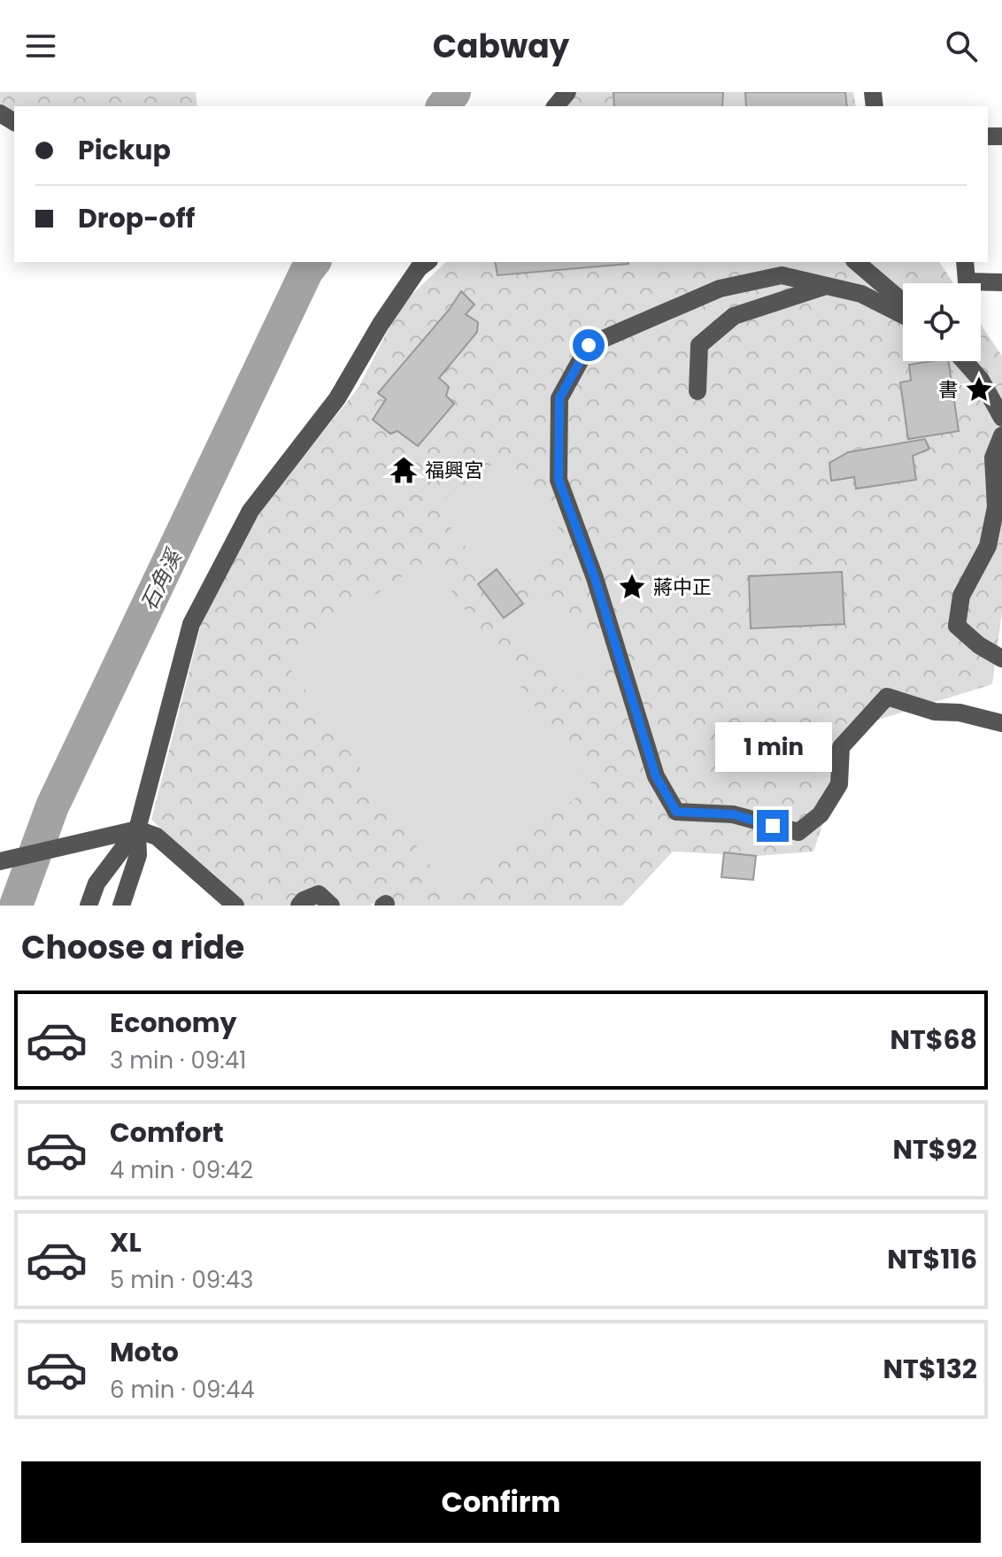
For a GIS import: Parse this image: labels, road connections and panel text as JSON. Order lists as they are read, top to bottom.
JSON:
{
  "water": ["石角溪"],
  "places": {
    "place": ["書", "蔣中正"],
    "temple": ["福興宮"]
  },
  "page": {
    "header": "Cabway",
    "banner": ["Pickup", "Drop-off"],
    "bubble": "1 min",
    "heading": "Choose a ride",
    "list": [
      {
        "name": "Economy",
        "note": "3 min · 09:41",
        "value": "NT$68"
      },
      {
        "name": "Comfort",
        "note": "4 min · 09:42",
        "value": "NT$92"
      },
      {
        "name": "XL",
        "note": "5 min · 09:43",
        "value": "NT$116"
      },
      {
        "name": "Moto",
        "note": "6 min · 09:44",
        "value": "NT$132"
      }
    ],
    "buttons": "Confirm"
  }
}
